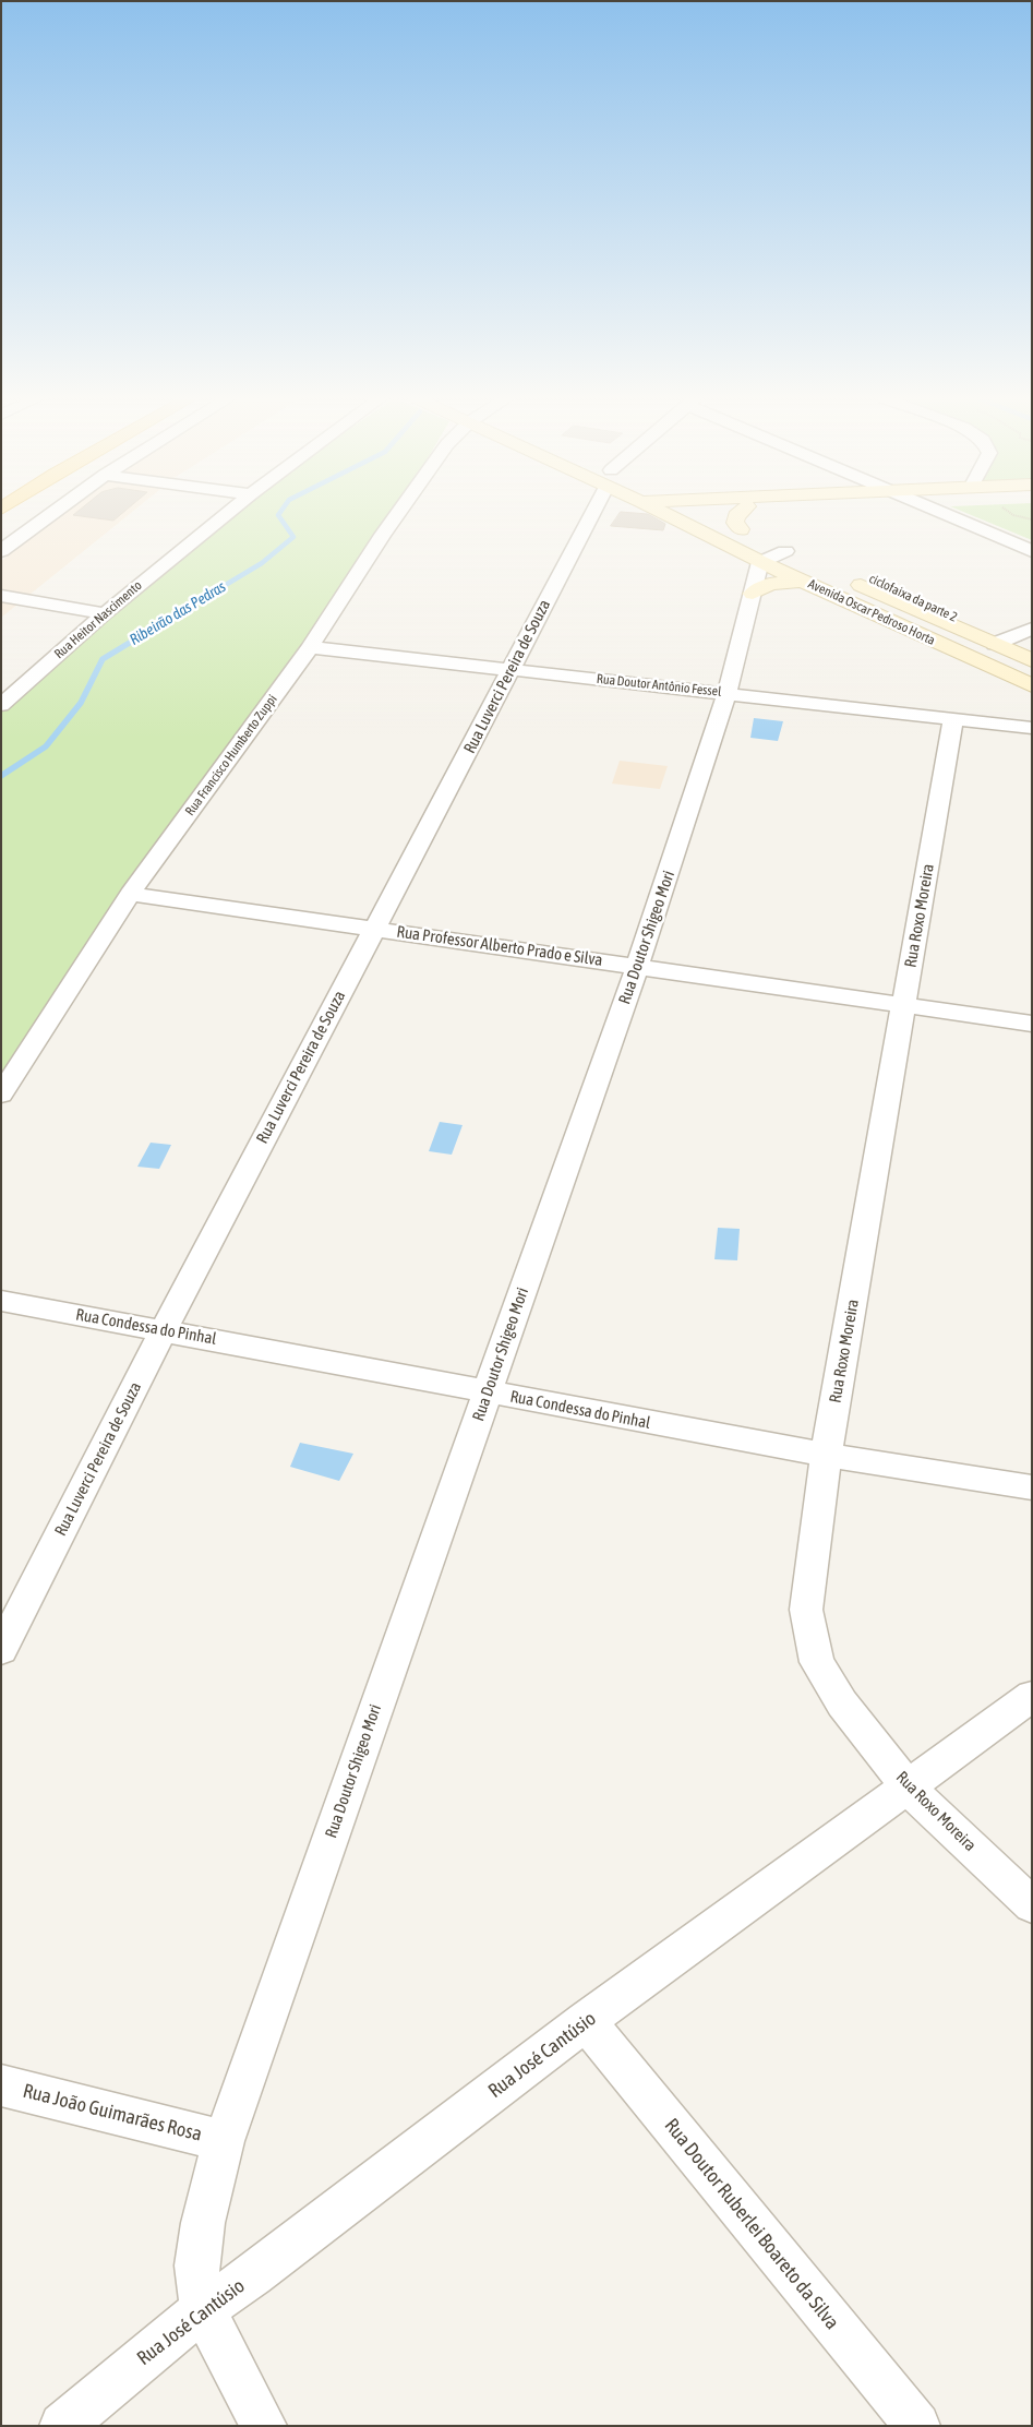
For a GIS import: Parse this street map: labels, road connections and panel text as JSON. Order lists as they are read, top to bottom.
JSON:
{
  "streets": {
    "main road": ["Avenida Oscar Pedroso Horta"],
    "street": [
      "Rua Heitor Nascimento",
      "Rua Luverci Pereira de Souza",
      "Rua Doutor Antônio Fessel",
      "Rua Francisco Humberto Zuppi",
      "Rua Roxo Moreira",
      "Rua Doutor Shigeo Mori",
      "Rua Professor Alberto Prado e Silva",
      "Rua Condessa do Pinhal",
      "Rua José Cantúsio",
      "Rua João Guimarães Rosa",
      "Rua Doutor Ruberlei Boareto da Silva"
    ]
  },
  "crossings": [
    ["Avenida Oscar Pedroso Horta", "Rua Doutor Shigeo Mori"],
    ["Rua Luverci Pereira de Souza", "Rua Doutor Antônio Fessel"],
    ["Rua Luverci Pereira de Souza", "Rua Professor Alberto Prado e Silva"],
    ["Rua Luverci Pereira de Souza", "Rua Condessa do Pinhal"],
    ["Rua Doutor Antônio Fessel", "Rua Francisco Humberto Zuppi"],
    ["Rua Doutor Antônio Fessel", "Rua Roxo Moreira"],
    ["Rua Doutor Antônio Fessel", "Rua Doutor Shigeo Mori"],
    ["Rua Francisco Humberto Zuppi", "Rua Professor Alberto Prado e Silva"],
    ["Rua Roxo Moreira", "Rua Professor Alberto Prado e Silva"],
    ["Rua Roxo Moreira", "Rua Condessa do Pinhal"],
    ["Rua Roxo Moreira", "Rua José Cantúsio"],
    ["Rua Doutor Shigeo Mori", "Rua Professor Alberto Prado e Silva"],
    ["Rua Doutor Shigeo Mori", "Rua Condessa do Pinhal"],
    ["Rua Doutor Shigeo Mori", "Rua José Cantúsio"],
    ["Rua Doutor Shigeo Mori", "Rua João Guimarães Rosa"],
    ["Rua José Cantúsio", "Rua Doutor Ruberlei Boareto da Silva"]
  ],
  "water": ["Ribeirão das Pedras"]
}
